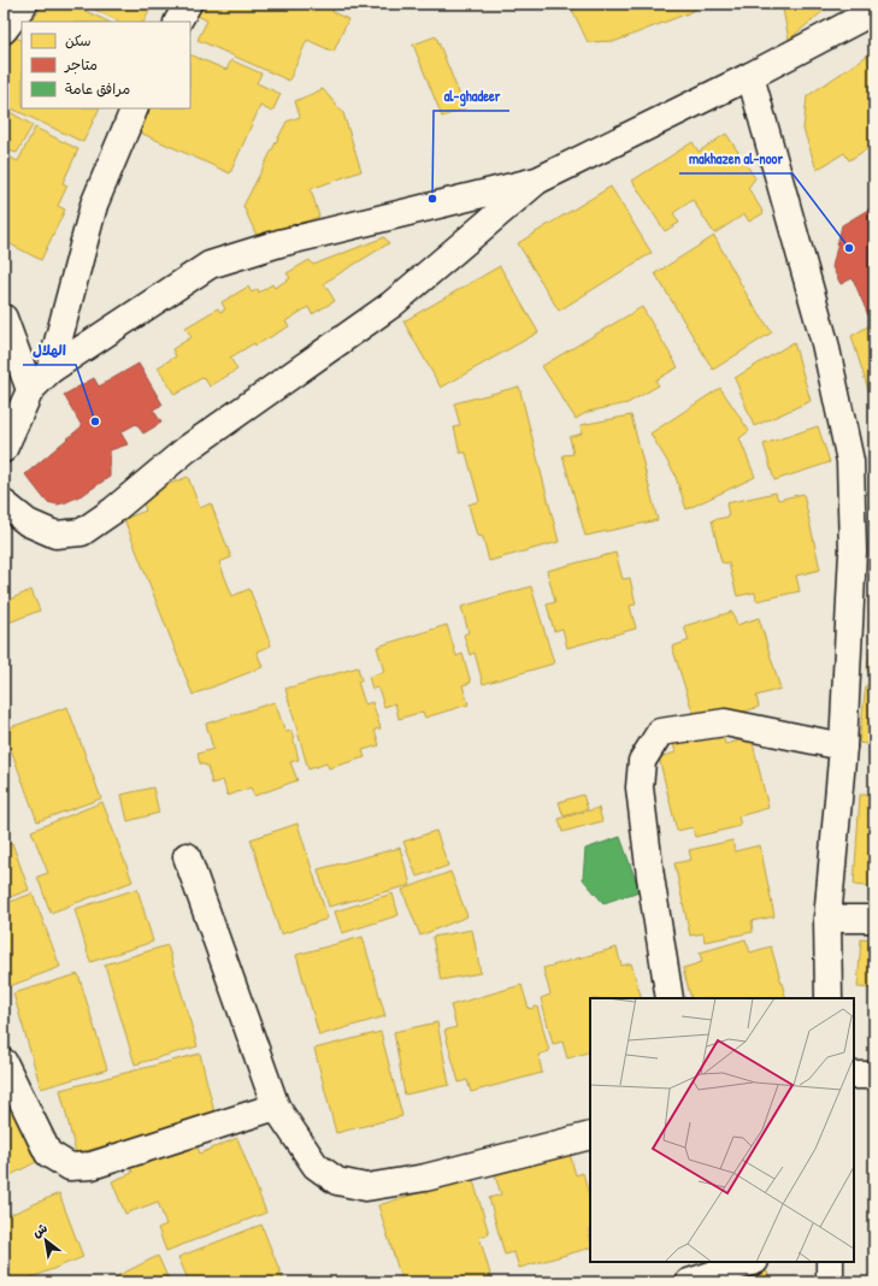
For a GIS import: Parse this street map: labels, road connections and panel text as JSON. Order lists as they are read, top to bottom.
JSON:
{
  "places": ["al-ghadeer", "makhazen al-noor", "الهلال"],
  "legend": ["سكن", "متاجر", "مرافق عامة"],
  "north": "top left"
}
